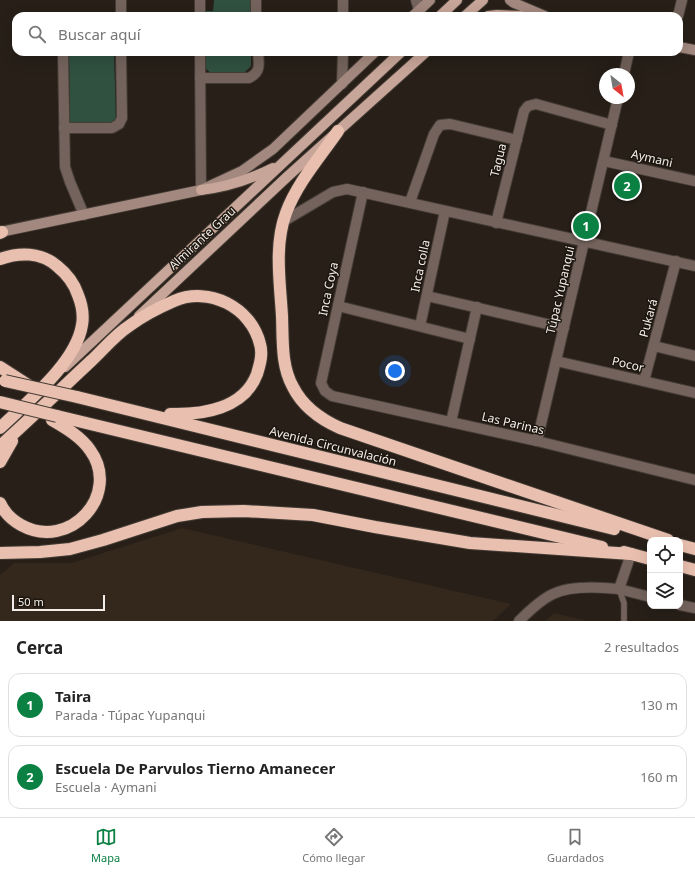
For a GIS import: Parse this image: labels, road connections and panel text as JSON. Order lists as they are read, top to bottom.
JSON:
{
  "streets": {
    "highway": ["Almirante Grau", "Avenida Circunvalación"],
    "street": [
      "Aymani",
      "Tagua",
      "Inca colla",
      "Inca Coya",
      "Túpac Yupanqui",
      "Pukará",
      "Pocor",
      "Las Parinas"
    ]
  },
  "crossings": [
    ["Aymani", "Túpac Yupanqui"],
    ["Tagua", "Túpac Yupanqui"],
    ["Almirante Grau", "Avenida Circunvalación"],
    ["Inca Coya", "Las Parinas"],
    ["Túpac Yupanqui", "Pocor"],
    ["Túpac Yupanqui", "Las Parinas"],
    ["Pukará", "Pocor"]
  ],
  "scale_bar": "50 m",
  "north": "bottom right",
  "page": {
    "search": "Buscar aquí",
    "pins": ["2", "1"],
    "scale": "50 m",
    "heading": ["Cerca", "2 resultados"],
    "list": [
      {
        "mark": "1",
        "name": "Taira",
        "note": "Parada · Túpac Yupanqui",
        "value": "130 m"
      },
      {
        "mark": "2",
        "name": "Escuela De Parvulos Tierno Amanecer",
        "note": "Escuela · Aymani",
        "value": "160 m"
      }
    ],
    "nav": ["Mapa", "Cómo llegar", "Guardados"]
  }
}
